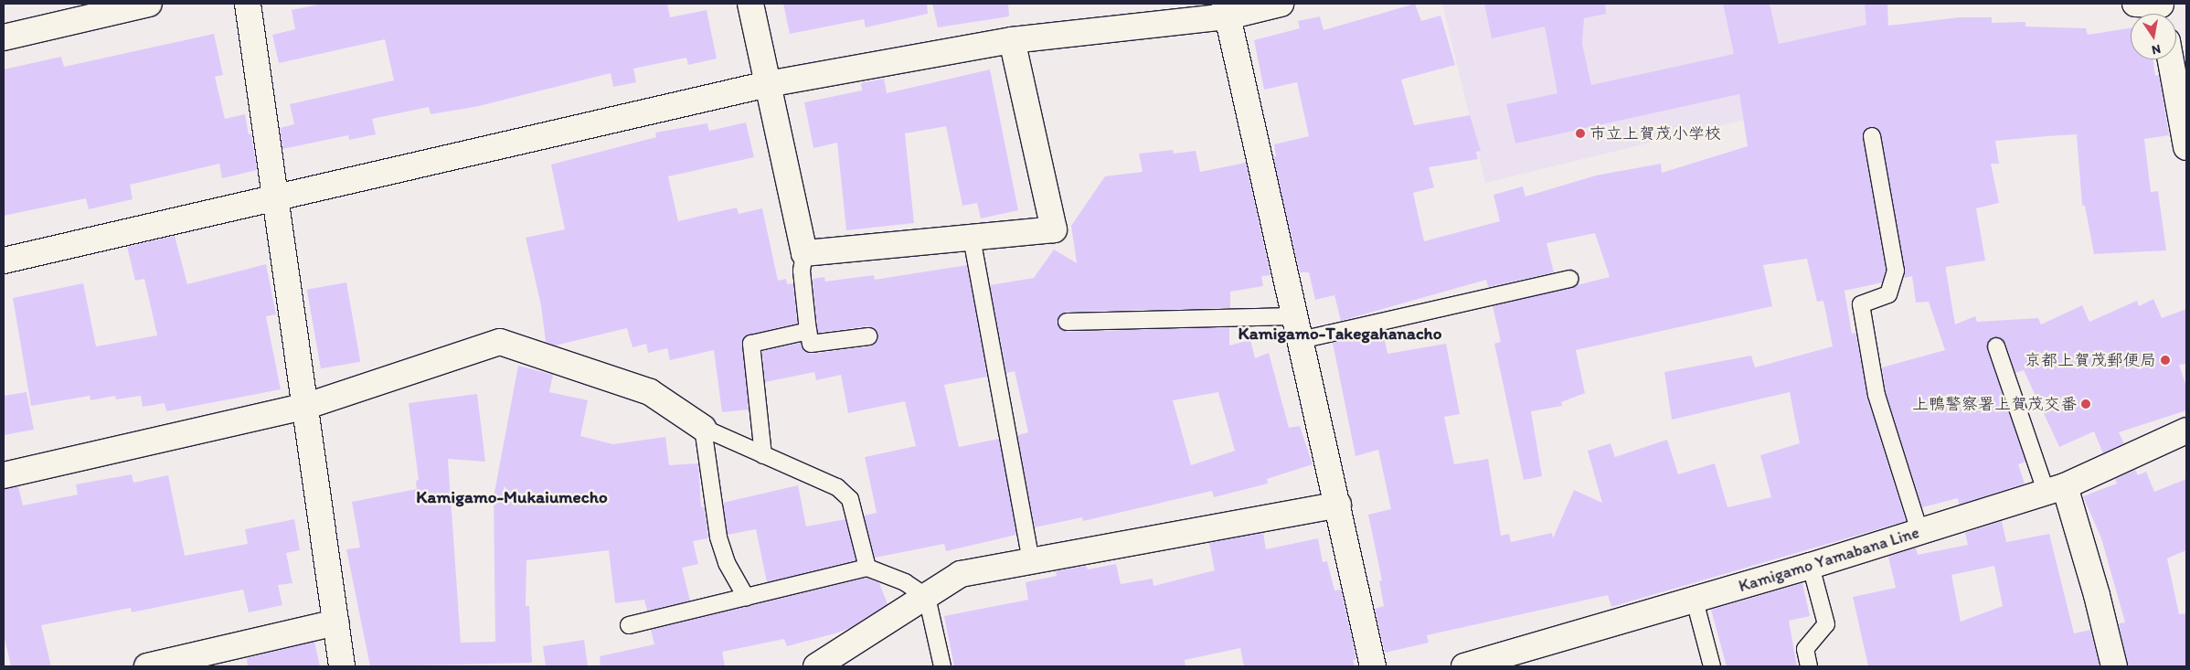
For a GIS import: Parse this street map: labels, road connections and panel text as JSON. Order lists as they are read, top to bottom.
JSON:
{
  "streets": {
    "street": ["Kamigamo Yamabana Line"]
  },
  "districts": ["Kamigamo-Takegahanacho", "Kamigamo-Mukaiumecho"],
  "places": ["市立上賀茂小学校", "京都上賀茂郵便局", "上鴨警察署上賀茂交番"],
  "north": "bottom"
}
